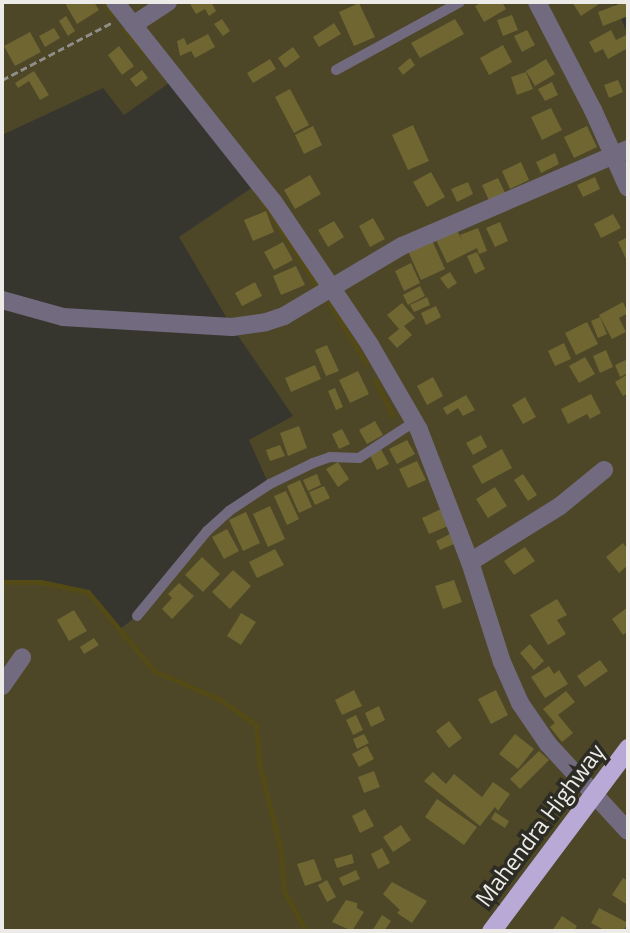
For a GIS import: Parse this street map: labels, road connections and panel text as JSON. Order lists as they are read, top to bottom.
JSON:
{
  "streets": {
    "highway": ["Mahendra Highway"]
  }
}
